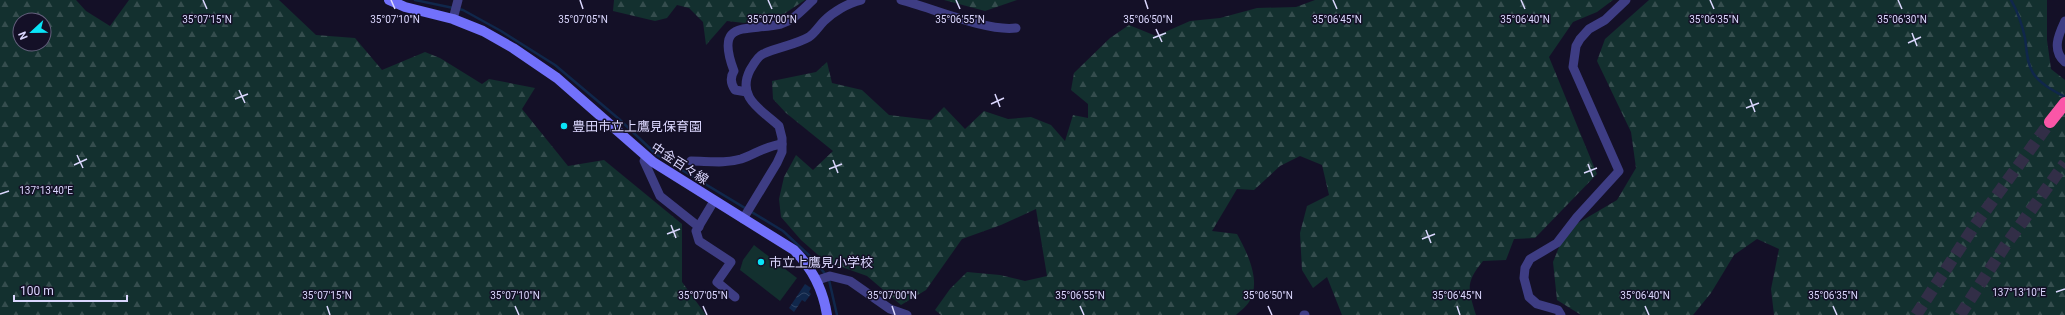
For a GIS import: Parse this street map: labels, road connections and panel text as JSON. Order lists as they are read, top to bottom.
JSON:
{
  "streets": {
    "main road": ["中金百々線"]
  },
  "places": ["豊田市立上鷹見保育園", "市立上鷹見小学校"],
  "scale_bar": "100 m",
  "north": "left",
  "coordinates": [
    "35°06'40\"N",
    "35°07'15\"N",
    "35°07'10\"N",
    "35°07'05\"N",
    "35°07'00\"N",
    "35°06'55\"N",
    "35°06'50\"N",
    "35°06'45\"N",
    "35°06'35\"N",
    "35°06'30\"N",
    "137°13'40\"E",
    "137°13'10\"E"
  ]
}
